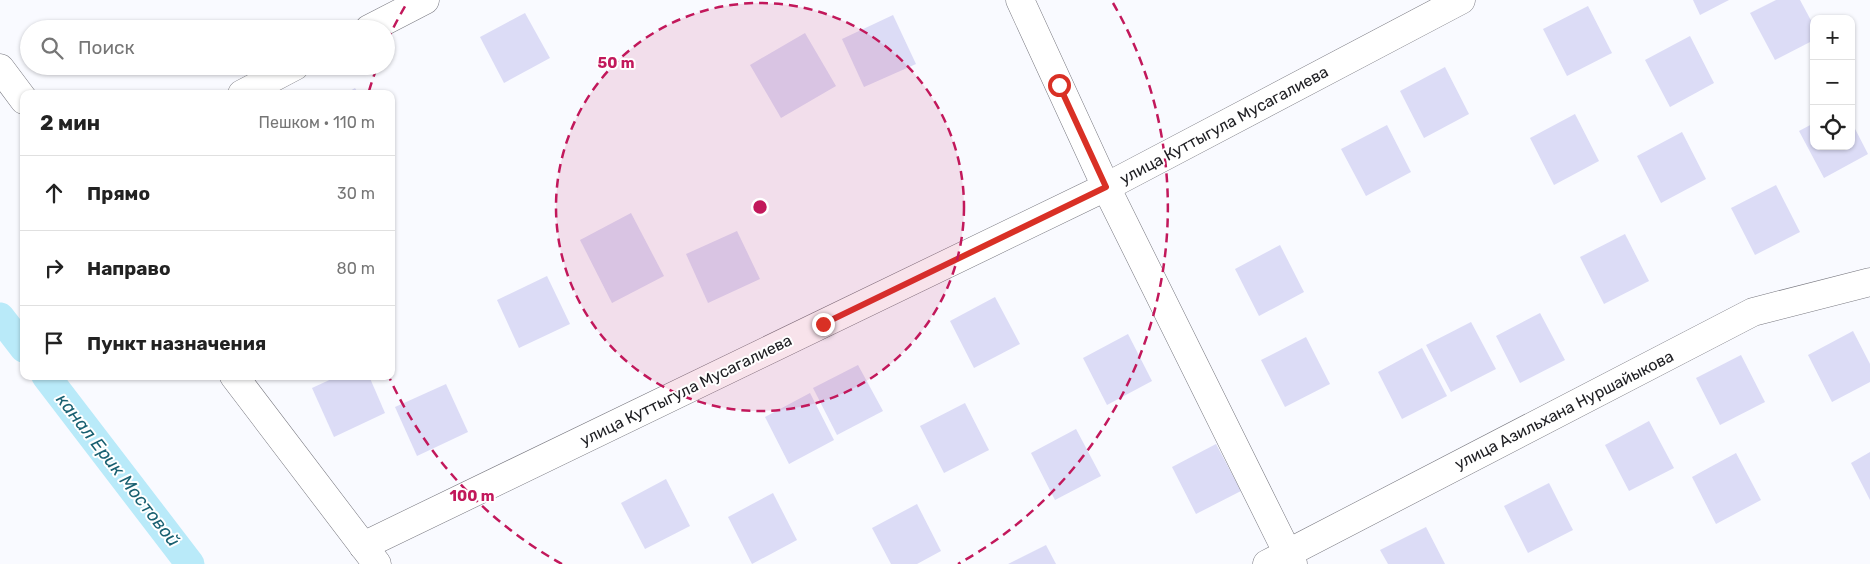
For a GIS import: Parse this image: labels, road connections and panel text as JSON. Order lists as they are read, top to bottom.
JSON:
{
  "streets": {
    "street": ["улица Куттыгула Мусагалиева", "улица Азильхана Нуршайыкова"]
  },
  "water": ["канал Ерик Мостовой"],
  "page": {
    "map_buttons": ["+", "−"],
    "search": "Поиск",
    "heading": ["2 мин", "Пешком · 110 m"],
    "list": [
      ["Прямо", "30 m"],
      ["Направо", "80 m"],
      "Пункт назначения"
    ]
  },
  "rings": ["50 m", "100 m"]
}
